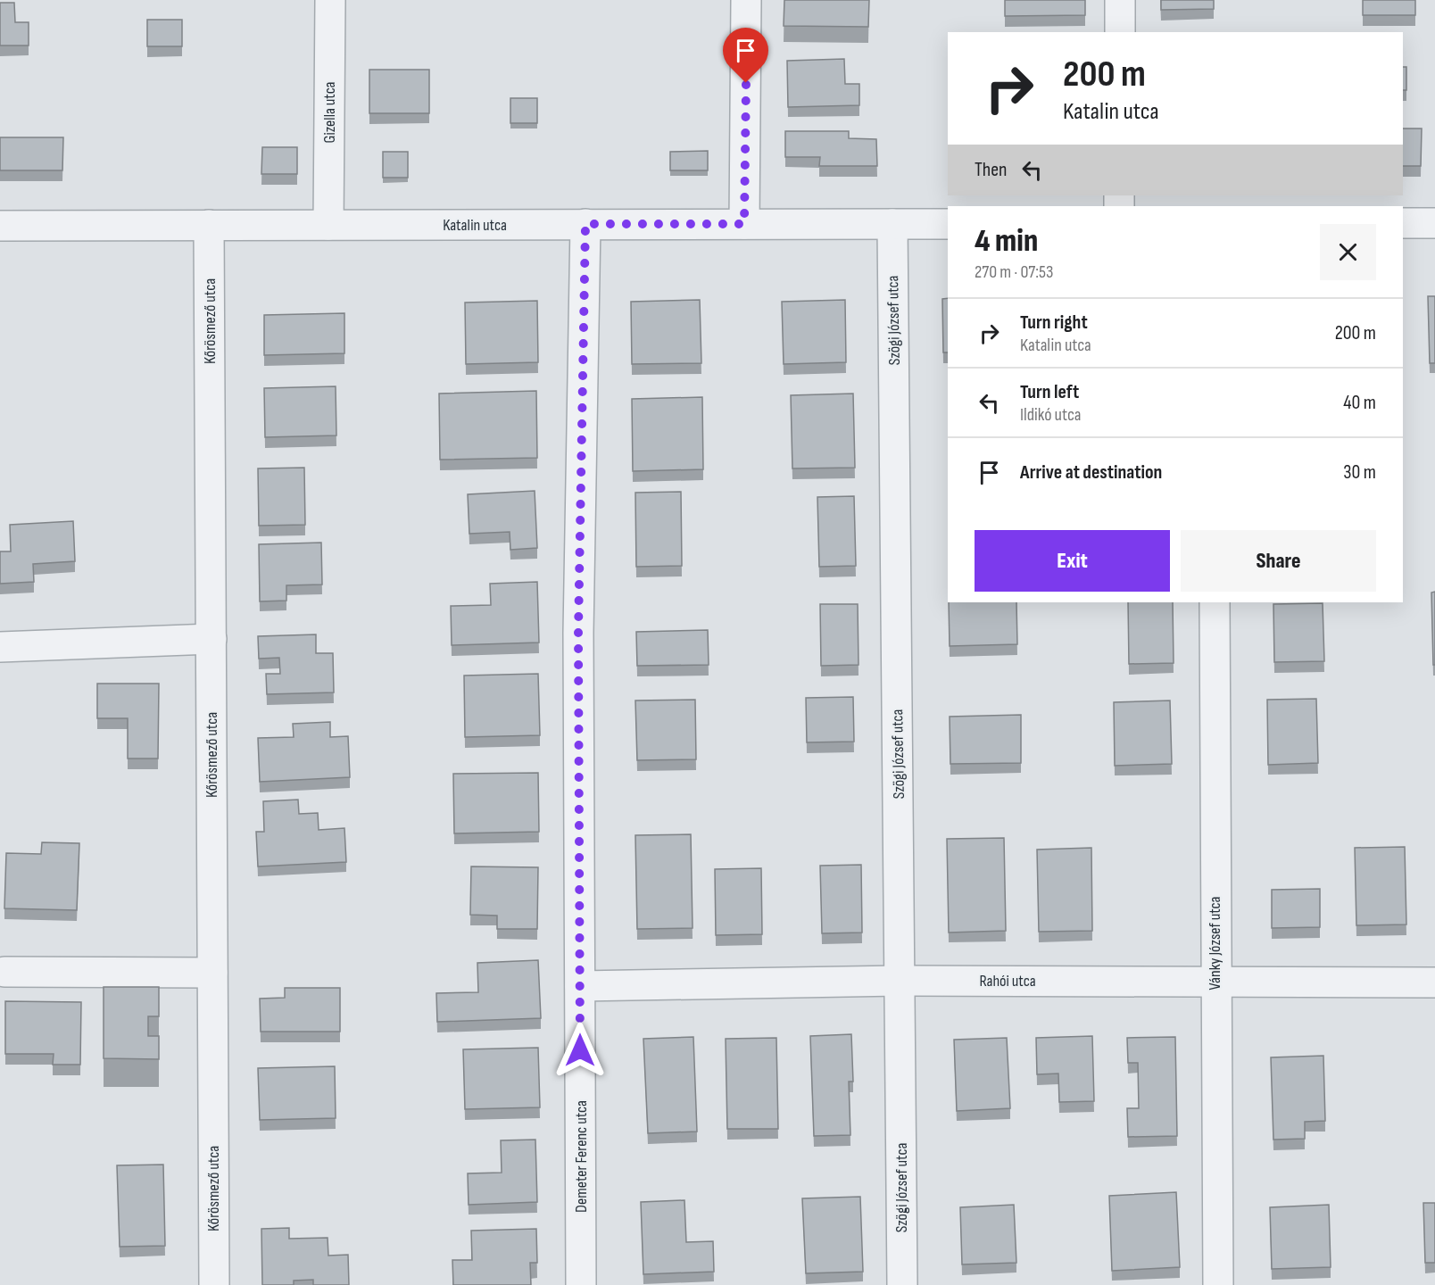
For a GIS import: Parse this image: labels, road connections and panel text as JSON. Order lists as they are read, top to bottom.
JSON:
{
  "streets": {
    "street": [
      "Gizella utca",
      "Katalin utca",
      "Szögi József utca",
      "Kőrösmező utca",
      "Vánky József utca",
      "Rahói utca",
      "Demeter Ferenc utca"
    ]
  },
  "crossings": [
    ["Gizella utca", "Katalin utca"],
    ["Katalin utca", "Szögi József utca"],
    ["Katalin utca", "Kőrösmező utca"],
    ["Katalin utca", "Demeter Ferenc utca"],
    ["Szögi József utca", "Rahói utca"],
    ["Vánky József utca", "Rahói utca"],
    ["Rahói utca", "Demeter Ferenc utca"]
  ],
  "page": {
    "turn": ["200 m", "Katalin utca"],
    "then": "Then",
    "heading": ["4 min", "270 m · 07:53"],
    "list": [
      {
        "name": "Turn right",
        "note": "Katalin utca",
        "value": "200 m"
      },
      {
        "name": "Turn left",
        "note": "Ildikó utca",
        "value": "40 m"
      },
      {
        "name": "Arrive at destination",
        "value": "30 m"
      }
    ],
    "buttons": ["Exit", "Share"]
  }
}
